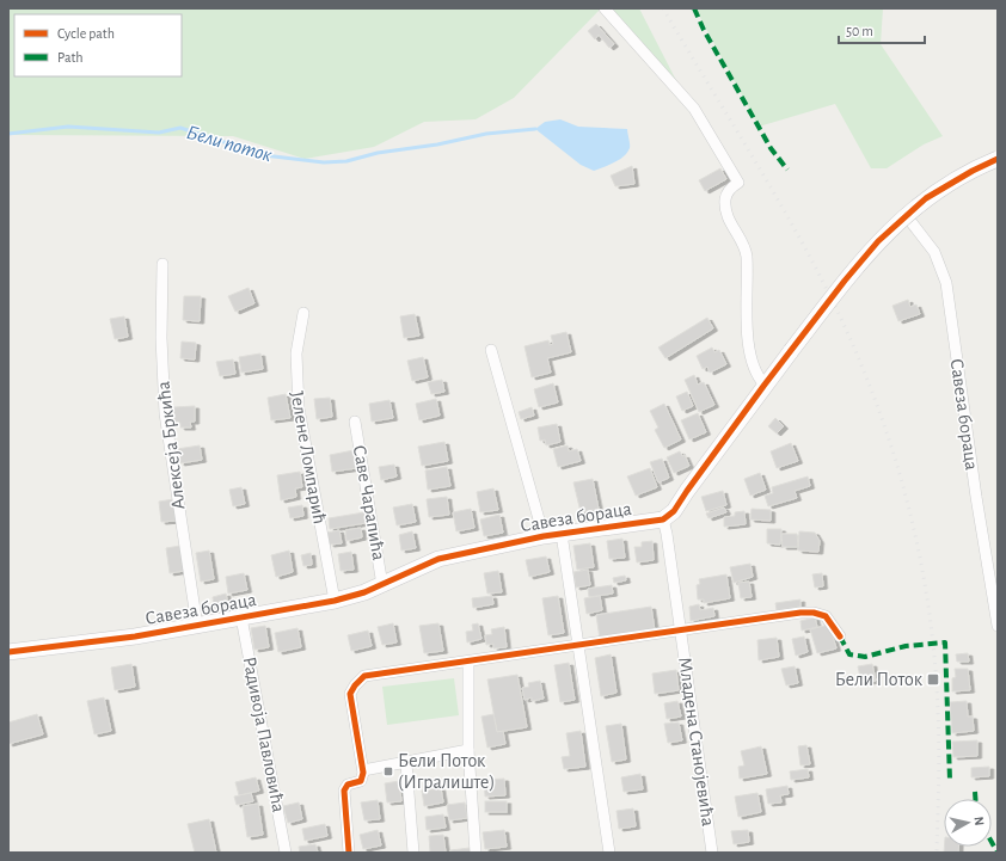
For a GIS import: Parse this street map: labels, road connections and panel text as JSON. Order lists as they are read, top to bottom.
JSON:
{
  "streets": {
    "street": [
      "Савеза бораца",
      "Алексеја Бркића",
      "Јелене Ломпарић",
      "Саве Чарапића",
      "Радивоја Павловића",
      "Младена Станојевића"
    ]
  },
  "crossings": [
    ["Савеза бораца", "Алексеја Бркића"],
    ["Савеза бораца", "Јелене Ломпарић"],
    ["Савеза бораца", "Саве Чарапића"],
    ["Савеза бораца", "Радивоја Павловића"],
    ["Савеза бораца", "Младена Станојевића"]
  ],
  "water": ["Бели поток"],
  "places": {
    "transit": ["Бели Поток", "Бели Поток (Игралиште)"]
  },
  "legend": ["Cycle path", "Path"],
  "scale_bar": "50 m",
  "north": "right"
}
